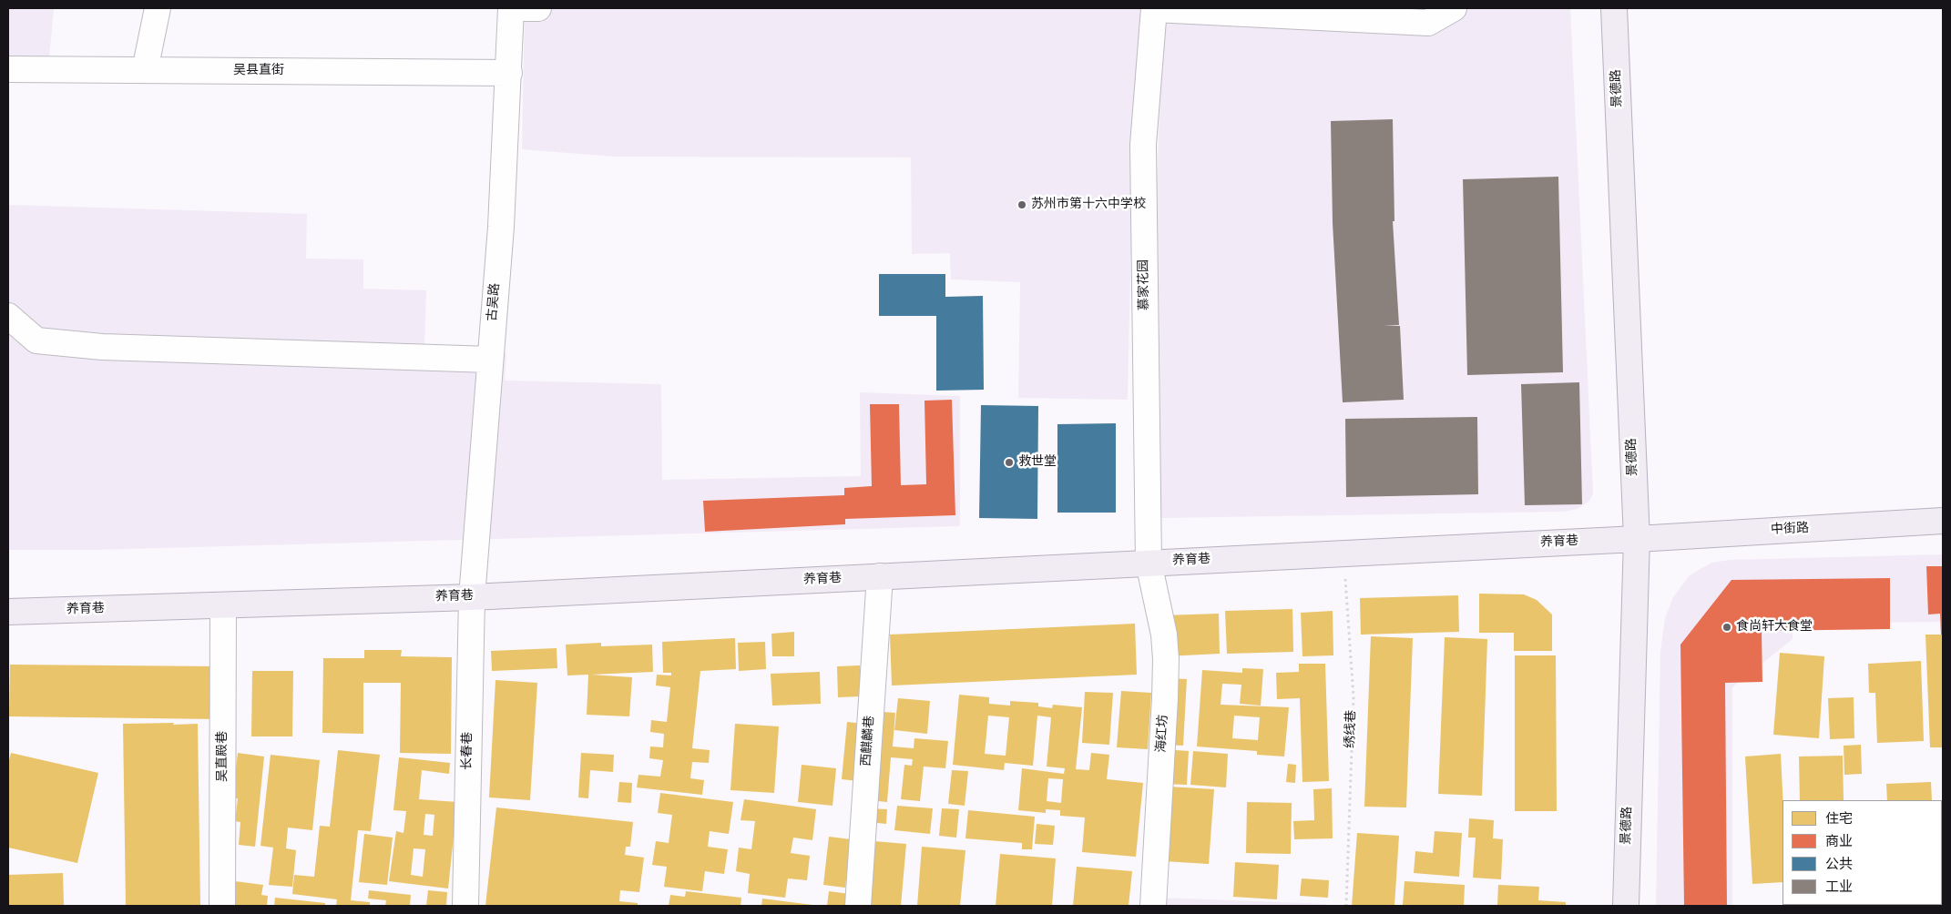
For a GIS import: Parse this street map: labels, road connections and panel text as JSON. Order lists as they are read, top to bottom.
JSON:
{
  "streets": {
    "main road": ["景德路", "中街路", "养育巷"],
    "street": [
      "吴县直街",
      "慕家花园",
      "古吴路",
      "海红坊",
      "西麒麟巷",
      "长春巷",
      "吴直殿巷"
    ],
    "path": ["绣线巷"]
  },
  "crossings": [
    ["吴县直街", "古吴路"],
    ["景德路", "中街路"],
    ["景德路", "养育巷"],
    ["慕家花园", "养育巷"],
    ["慕家花园", "海红坊"],
    ["古吴路", "养育巷"],
    ["古吴路", "长春巷"],
    ["中街路", "养育巷"],
    ["养育巷", "绣线巷"],
    ["养育巷", "海红坊"],
    ["养育巷", "西麒麟巷"],
    ["养育巷", "长春巷"],
    ["养育巷", "吴直殿巷"]
  ],
  "places": ["苏州市第十六中学校", "救世堂", "食尚轩大食堂"],
  "legend": [
    "住宅",
    "商业",
    "公共",
    "工业"
  ]
}
